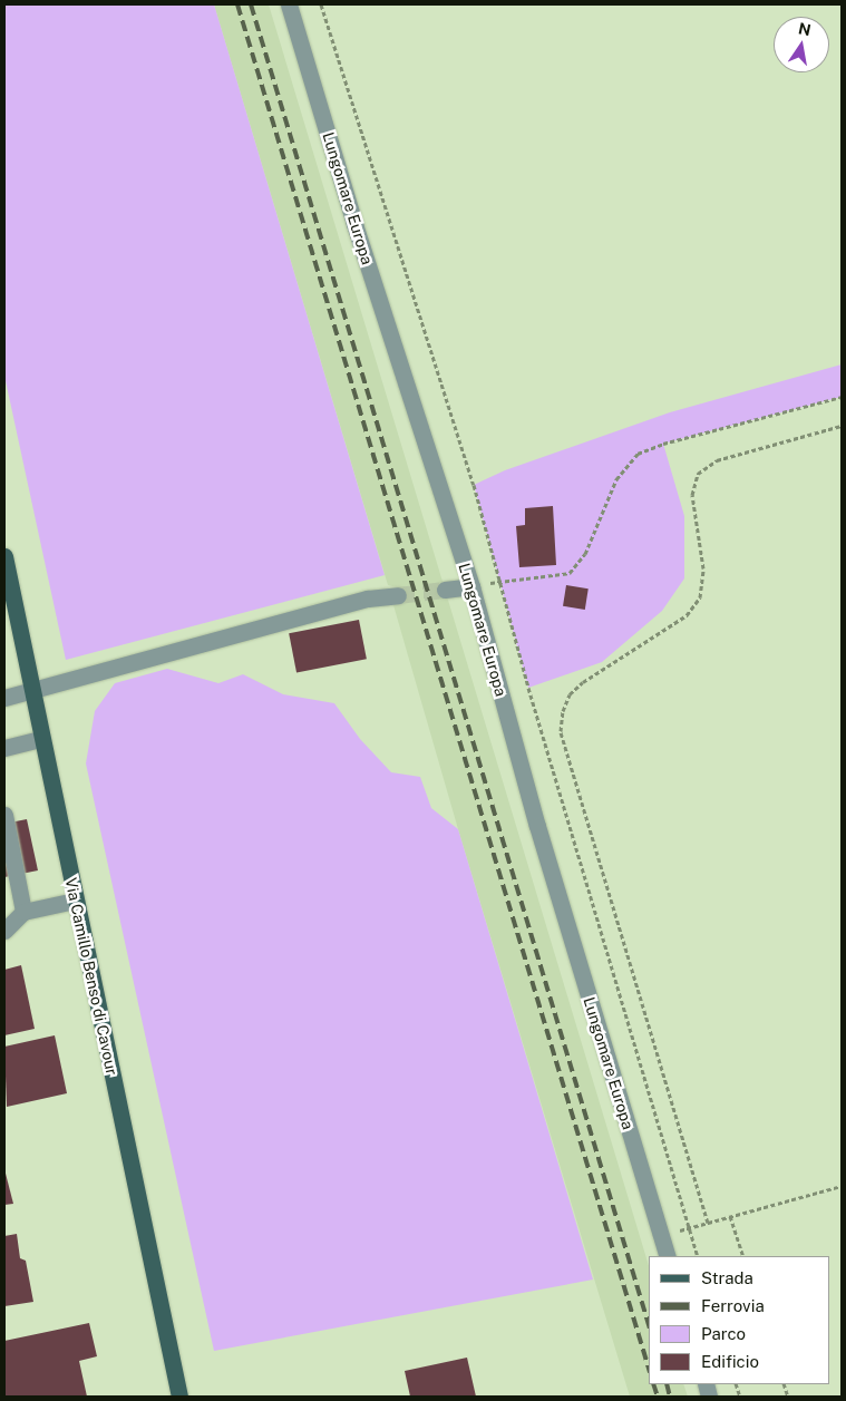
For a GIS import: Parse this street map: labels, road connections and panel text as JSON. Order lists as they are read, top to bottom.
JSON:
{
  "streets": {
    "main road": ["Via Camillo Benso di Cavour"],
    "street": ["Lungomare Europa"]
  },
  "legend": [
    "Strada",
    "Ferrovia",
    "Parco",
    "Edificio"
  ],
  "north": "top"
}
